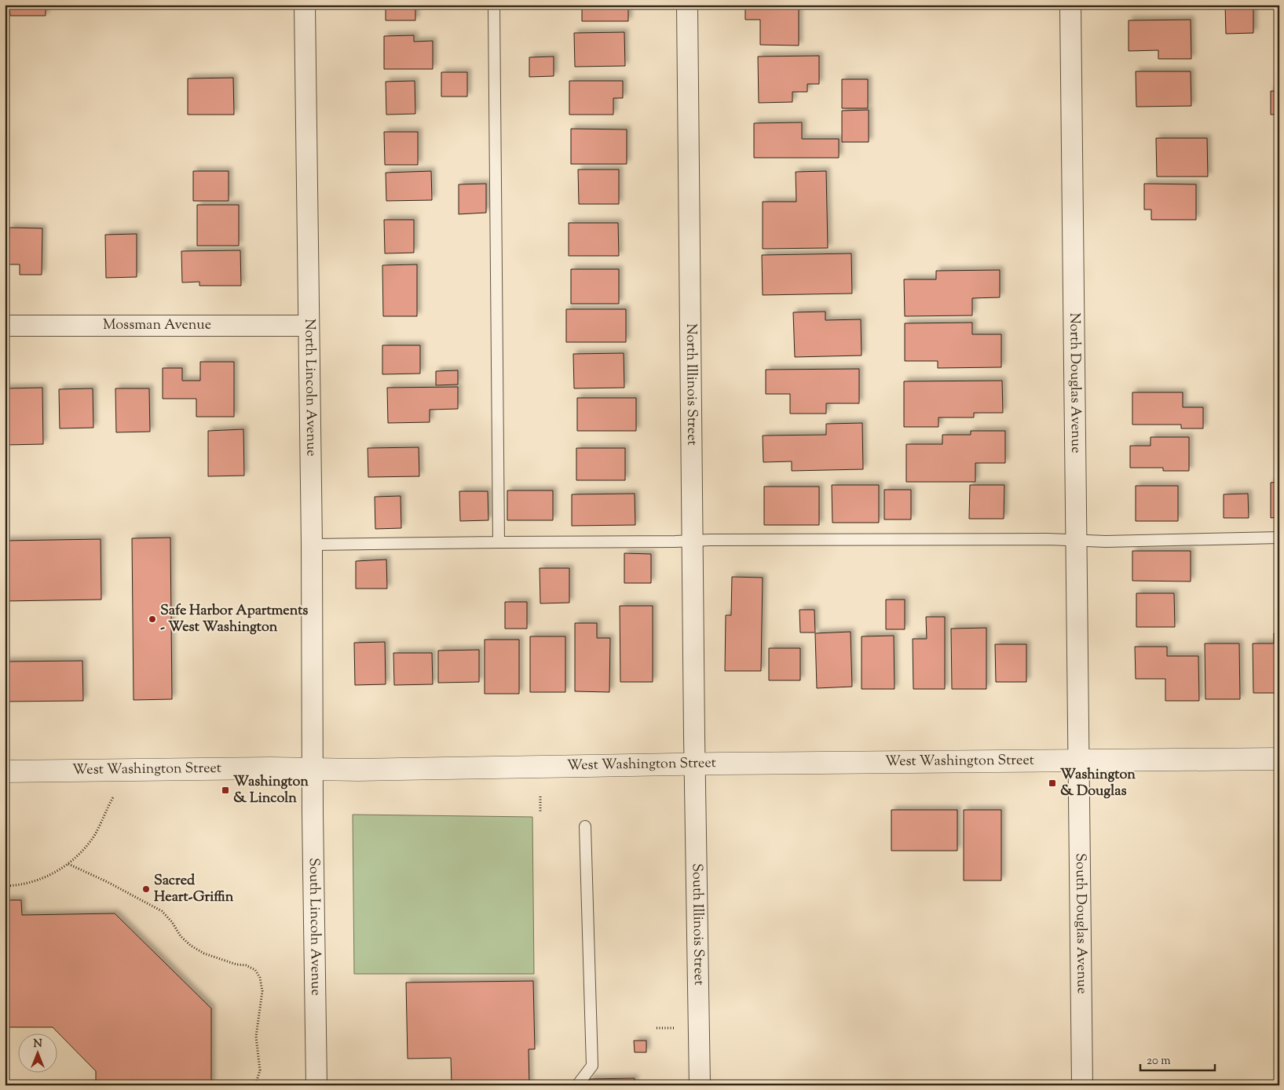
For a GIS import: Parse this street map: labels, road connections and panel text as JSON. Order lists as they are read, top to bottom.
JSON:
{
  "streets": {
    "street": [
      "Mossman Avenue",
      "North Douglas Avenue",
      "North Illinois Street",
      "North Lincoln Avenue",
      "West Washington Street",
      "South Douglas Avenue",
      "South Illinois Street",
      "South Lincoln Avenue"
    ]
  },
  "crossings": [
    ["Mossman Avenue", "North Lincoln Avenue"],
    ["North Douglas Avenue", "West Washington Street"],
    ["North Douglas Avenue", "South Douglas Avenue"],
    ["North Illinois Street", "West Washington Street"],
    ["North Illinois Street", "South Illinois Street"],
    ["North Lincoln Avenue", "West Washington Street"],
    ["North Lincoln Avenue", "South Lincoln Avenue"],
    ["West Washington Street", "South Douglas Avenue"],
    ["West Washington Street", "South Illinois Street"],
    ["West Washington Street", "South Lincoln Avenue"]
  ],
  "places": {
    "other": ["Safe Harbor Apartments - West Washington", "Sacred Heart-Griffin"],
    "transit": ["Washington & Douglas", "Washington & Lincoln"]
  },
  "scale_bar": "20 m",
  "north": "top"
}
